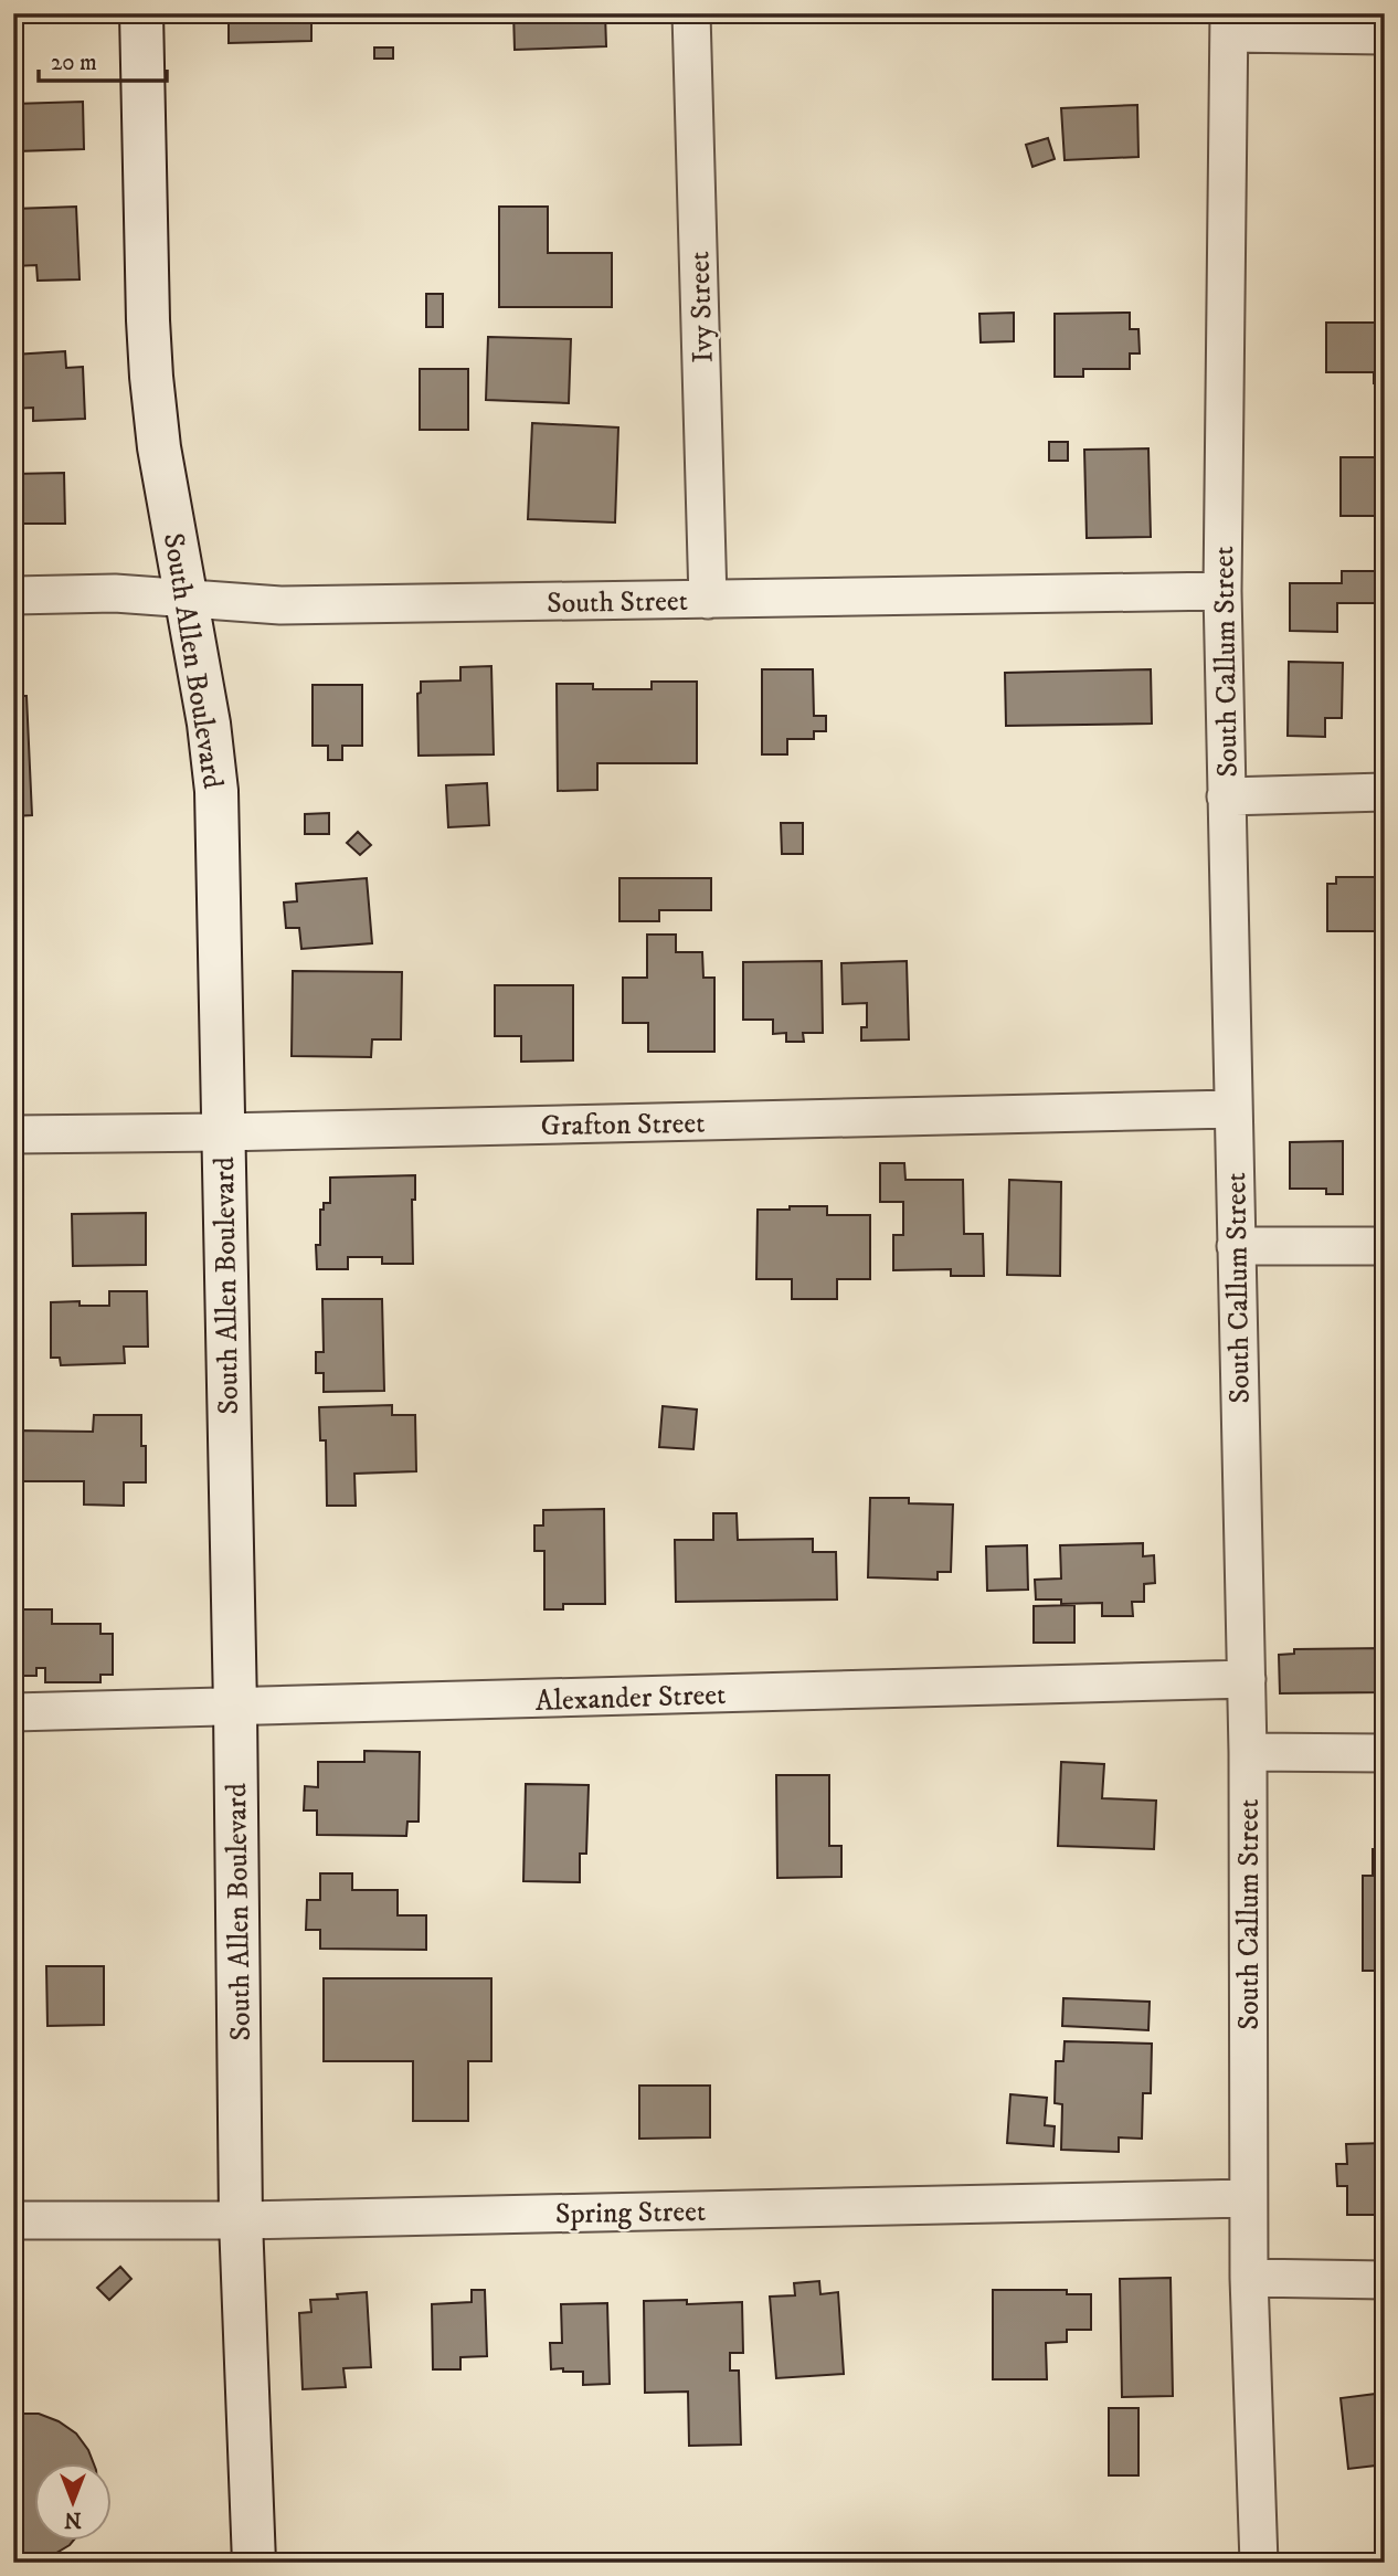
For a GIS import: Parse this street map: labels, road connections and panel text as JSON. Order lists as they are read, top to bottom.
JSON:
{
  "streets": {
    "street": [
      "Ivy Street",
      "South Street",
      "South Allen Boulevard",
      "South Callum Street",
      "Grafton Street",
      "Alexander Street",
      "Spring Street"
    ]
  },
  "crossings": [
    ["Ivy Street", "South Street"],
    ["South Street", "South Allen Boulevard"],
    ["South Street", "South Callum Street"],
    ["South Allen Boulevard", "Grafton Street"],
    ["South Allen Boulevard", "Alexander Street"],
    ["South Allen Boulevard", "Spring Street"],
    ["South Callum Street", "Grafton Street"],
    ["South Callum Street", "Alexander Street"],
    ["South Callum Street", "Spring Street"]
  ],
  "scale_bar": "20 m",
  "north": "bottom"
}
